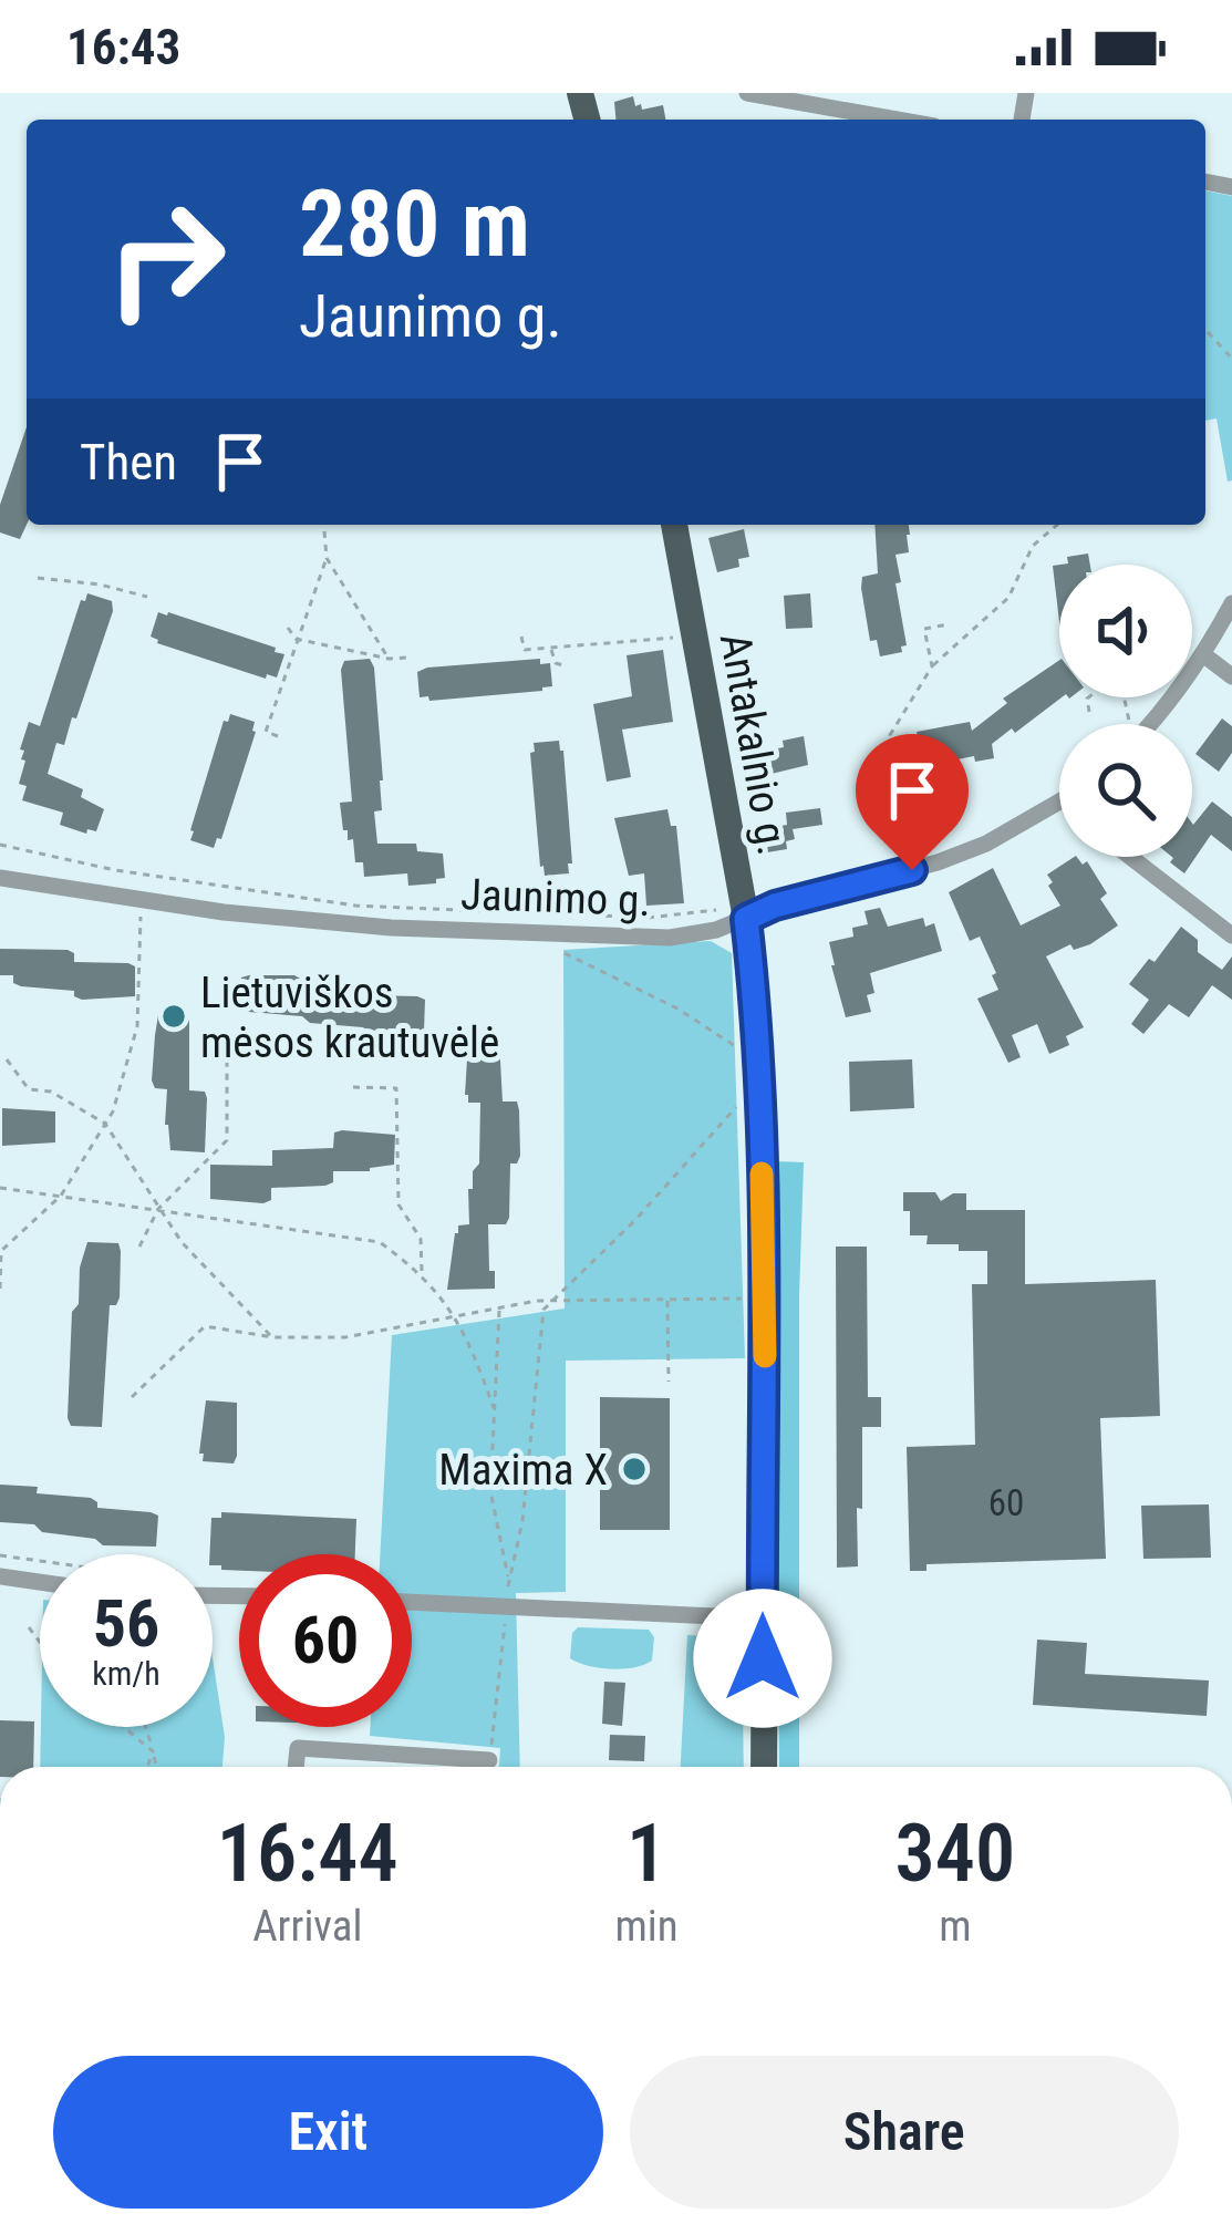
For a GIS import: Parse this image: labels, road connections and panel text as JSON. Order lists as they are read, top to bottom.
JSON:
{
  "streets": {
    "main road": ["Antakalnio g."],
    "street": ["Jaunimo g."]
  },
  "crossings": [
    ["Antakalnio g.", "Jaunimo g."]
  ],
  "places": ["Lietuviškos mėsos krautuvėlė", "Maxima X"],
  "house_numbers": ["60"],
  "page": {
    "status": "16:43",
    "turn": ["280 m", "Jaunimo g."],
    "then": "Then",
    "speed": "56 km/h",
    "limit": "60",
    "eta": [
      "16:44",
      "Arrival",
      "1",
      "min",
      "340",
      "m"
    ],
    "buttons": ["Exit", "Share"]
  }
}
